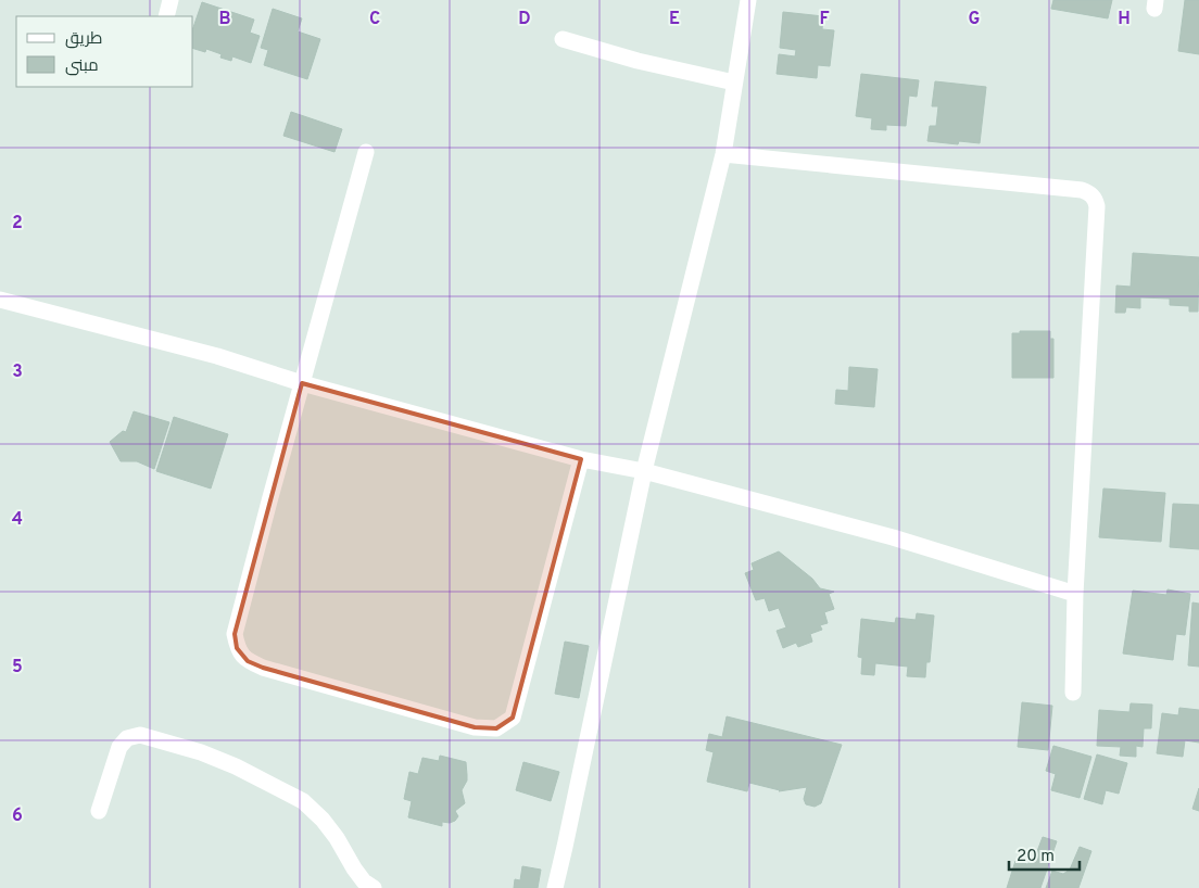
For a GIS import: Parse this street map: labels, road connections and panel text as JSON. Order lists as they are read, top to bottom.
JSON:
{
  "legend": ["طريق", "مبنى"],
  "scale_bar": "20 m",
  "grid": {
    "columns": [
      "B",
      "C",
      "D",
      "E",
      "F",
      "G",
      "H"
    ],
    "rows": [
      "2",
      "3",
      "4",
      "5",
      "6"
    ]
  }
}
